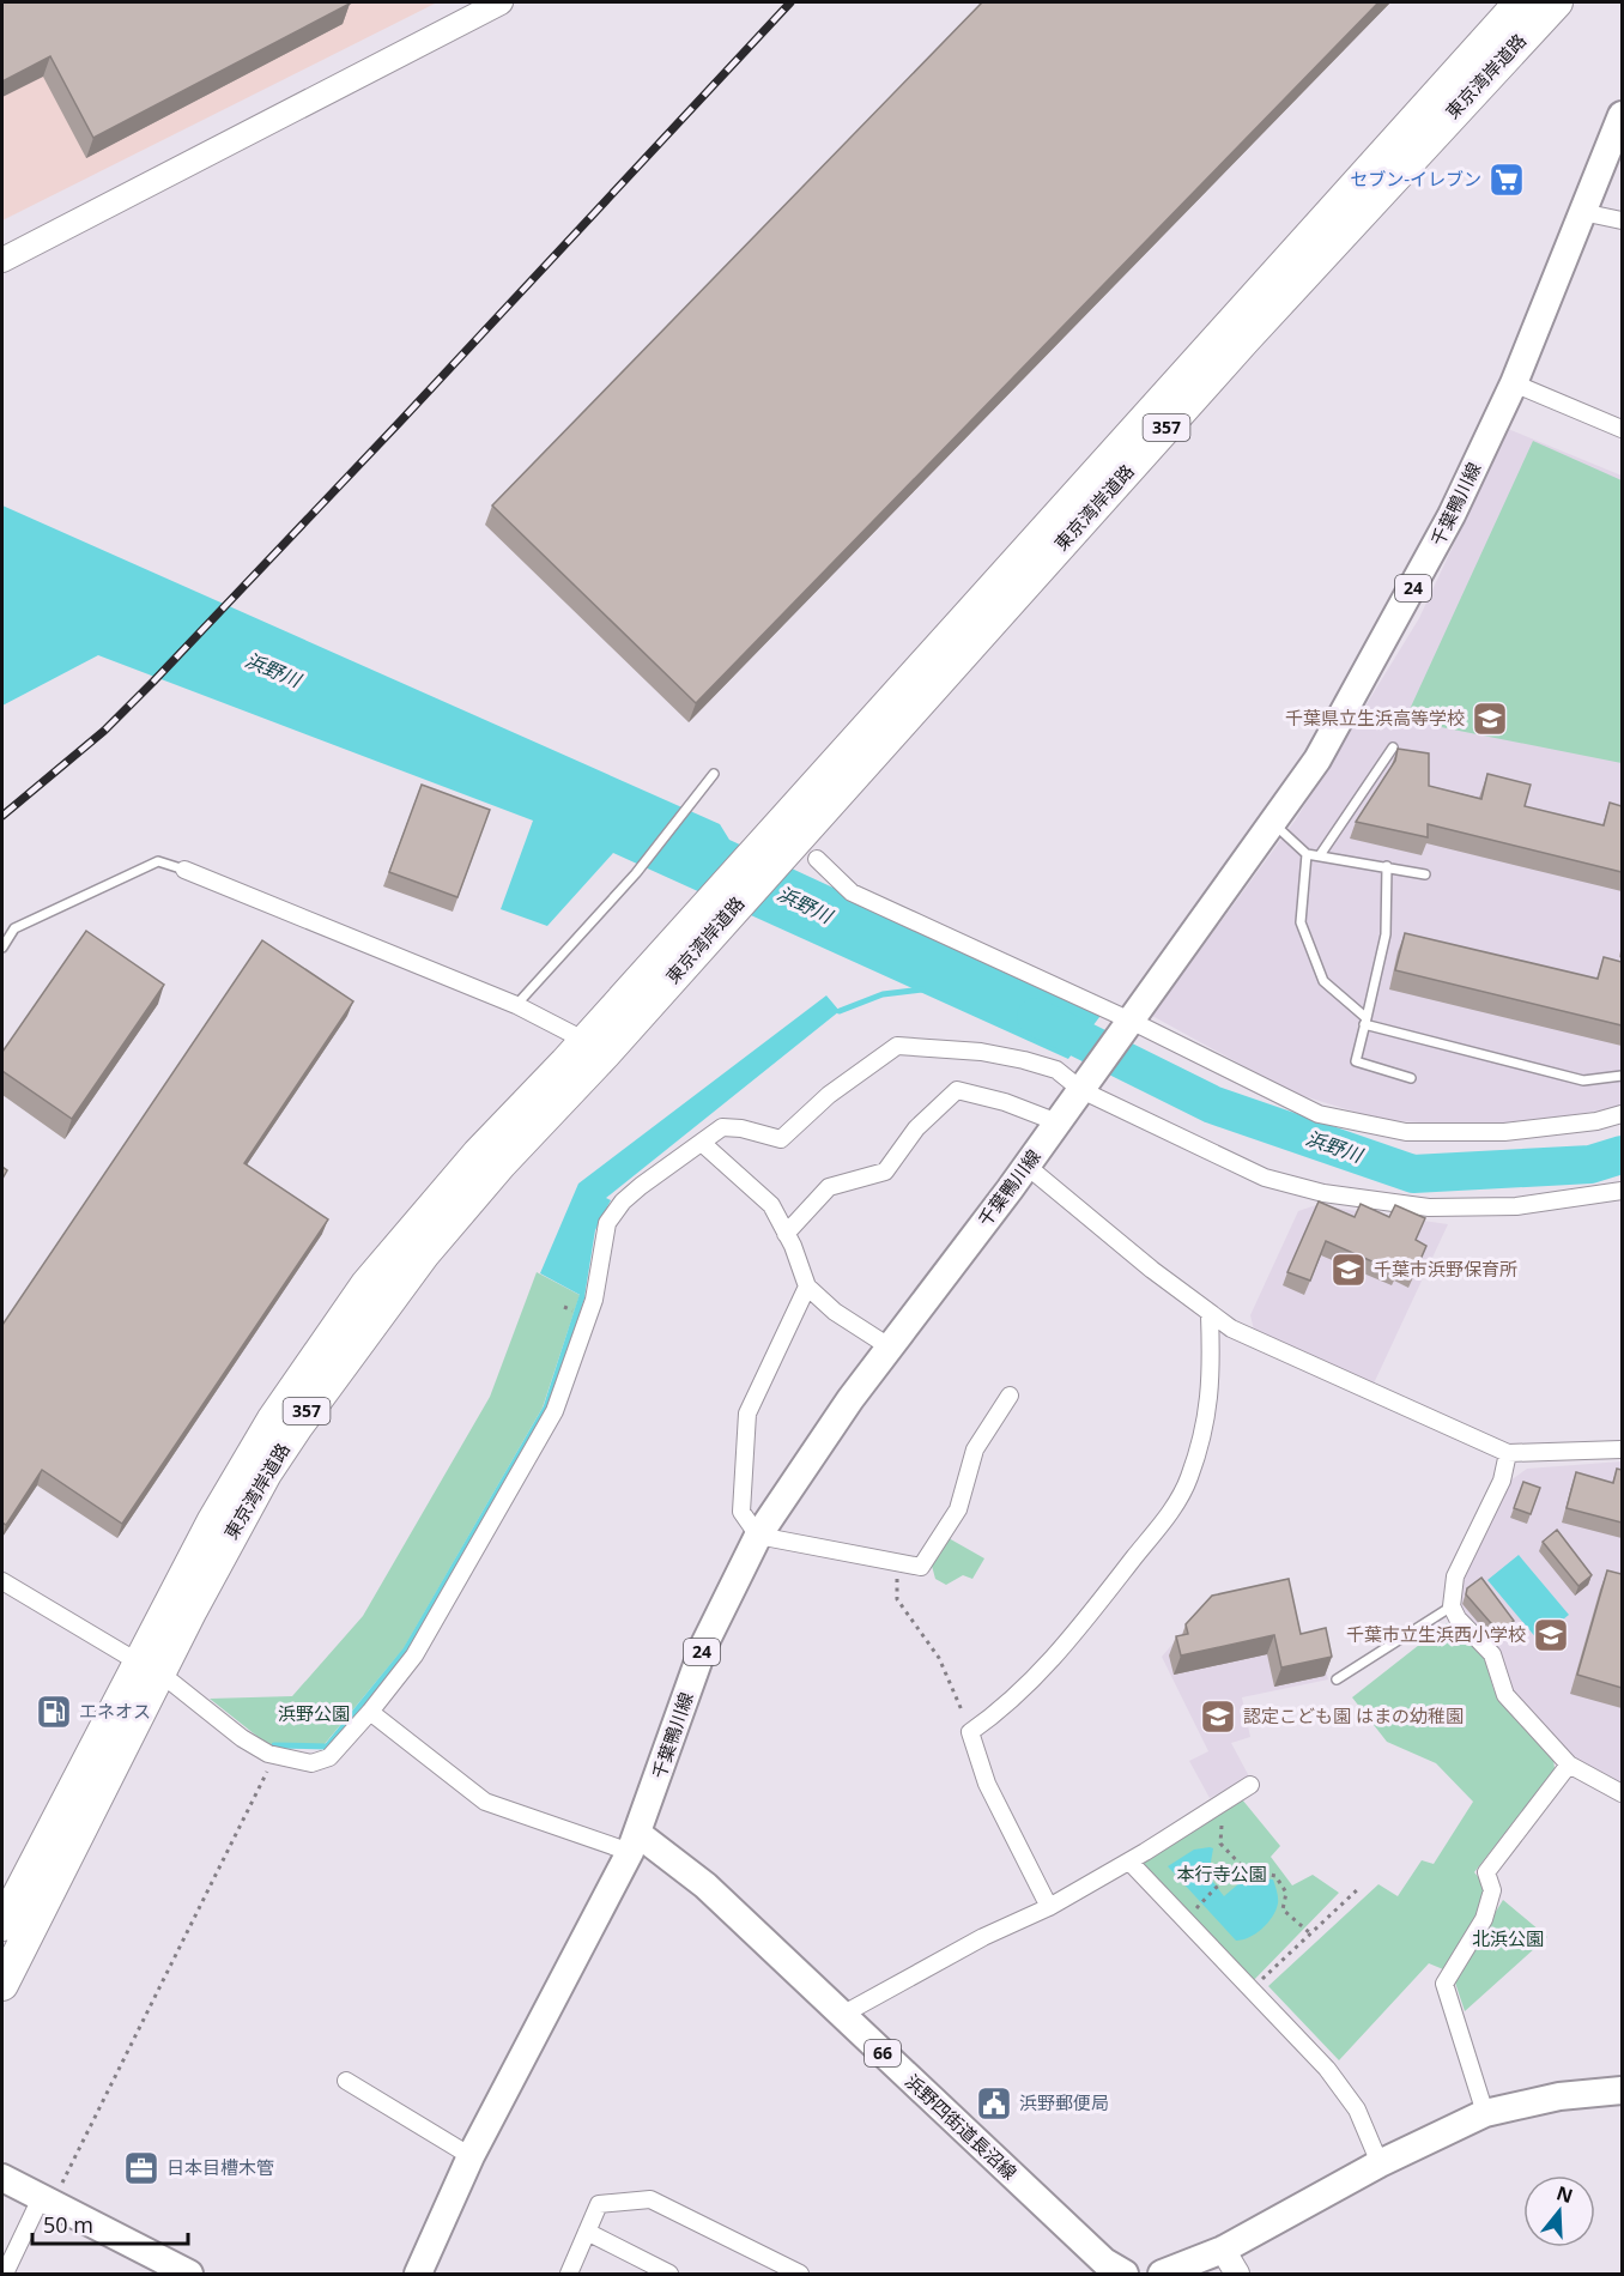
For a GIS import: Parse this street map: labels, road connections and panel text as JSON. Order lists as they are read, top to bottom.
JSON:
{
  "streets": {
    "highway": ["東京湾岸道路", "357"],
    "main road": [
      "千葉鴨川線",
      "24",
      "66",
      "浜野四街道長沼線"
    ]
  },
  "crossings": [
    ["千葉鴨川線", "浜野四街道長沼線"]
  ],
  "water": ["浜野川"],
  "parks": ["浜野公園", "本行寺公園", "北浜公園"],
  "places": {
    "supermarket": ["セブン-イレブン"],
    "school or university": [
      "千葉県立生浜高等学校",
      "千葉市浜野保育所",
      "千葉市立生浜西小学校",
      "認定こども園 はまの幼稚園"
    ],
    "fuel station": ["エネオス"],
    "public building": ["浜野郵便局"],
    "office": ["日本目槽木管"]
  },
  "scale_bar": "50 m",
  "north": "top"
}
